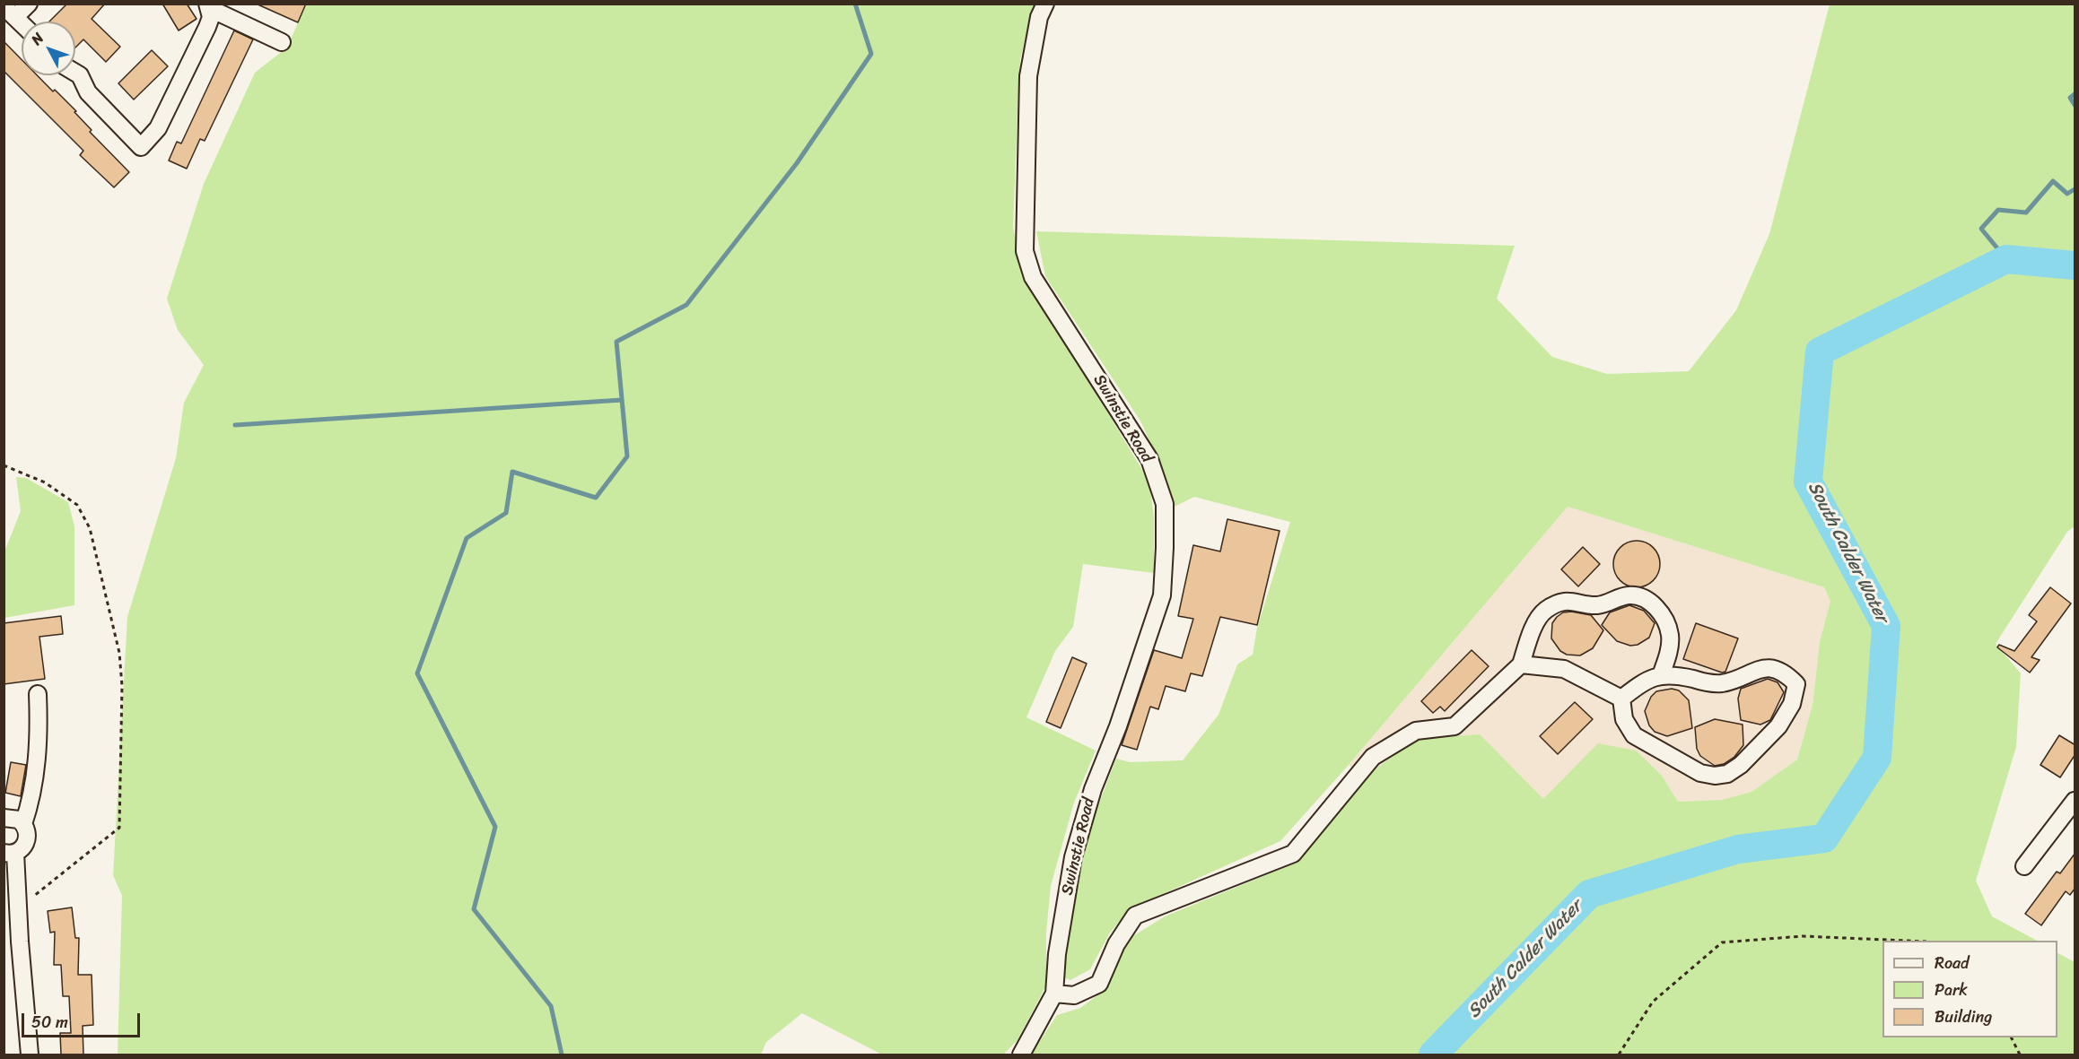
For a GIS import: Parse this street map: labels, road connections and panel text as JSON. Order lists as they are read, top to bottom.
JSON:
{
  "streets": {
    "street": ["Swinstie Road"]
  },
  "water": ["South Calder Water"],
  "legend": ["Road", "Park", "Building"],
  "scale_bar": "50 m",
  "north": "top left"
}
